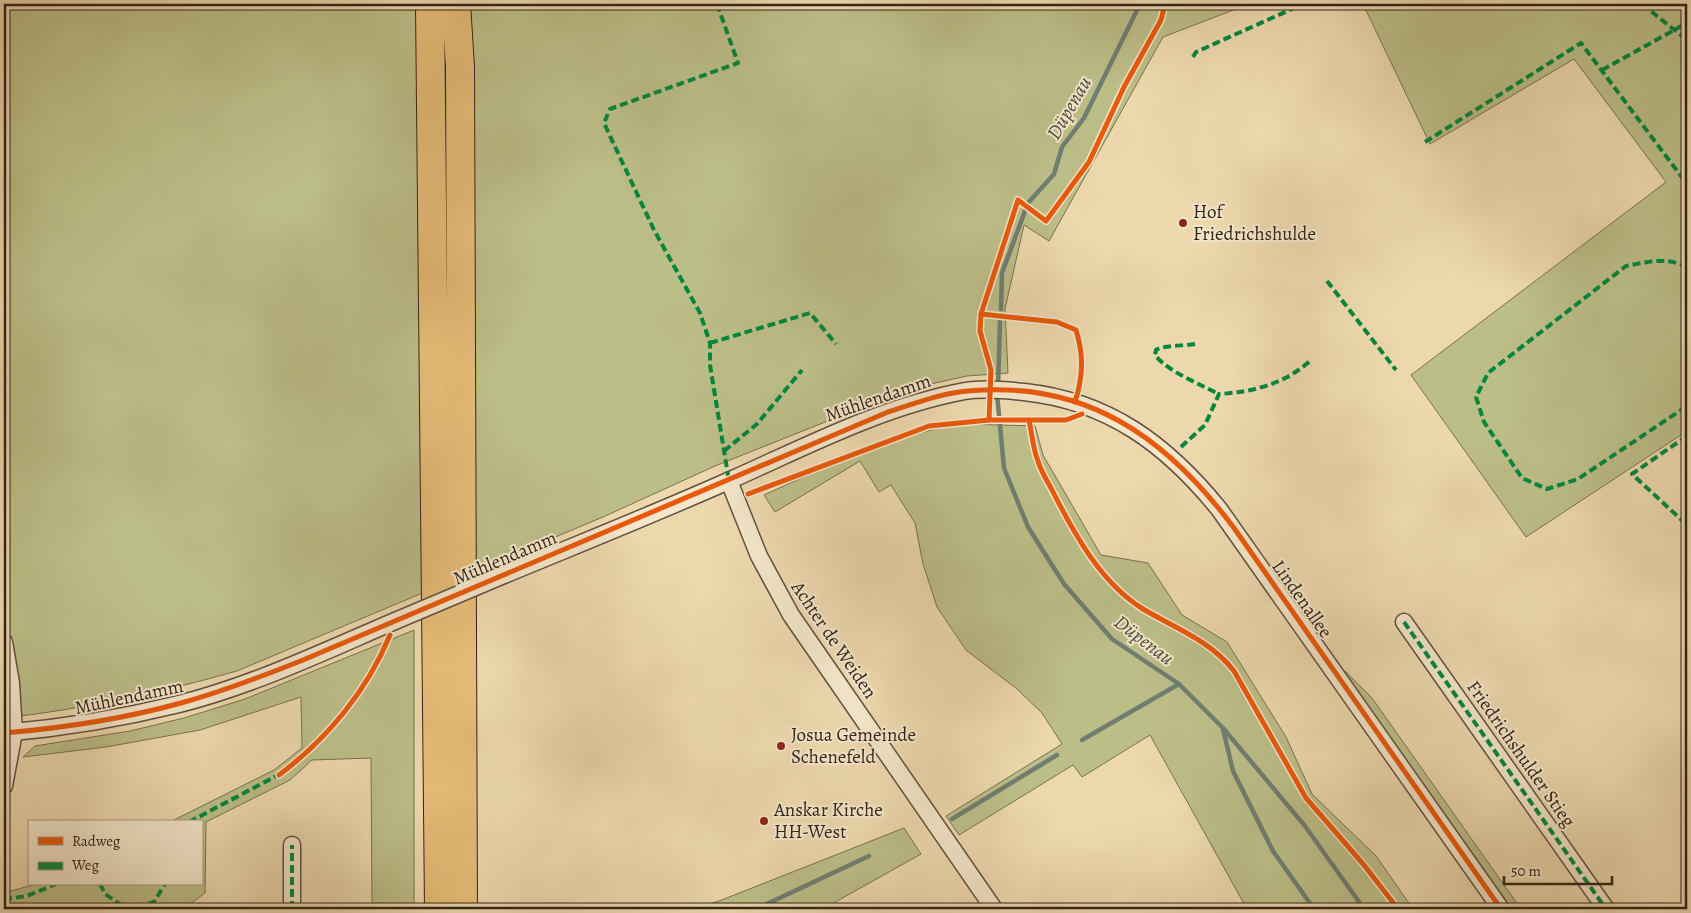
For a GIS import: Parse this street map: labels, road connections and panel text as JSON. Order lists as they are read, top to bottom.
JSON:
{
  "streets": {
    "street": [
      "Mühlendamm",
      "Lindenallee",
      "Achter de Weiden",
      "Friedrichshulder Stieg"
    ]
  },
  "crossings": [
    ["Mühlendamm", "Lindenallee"],
    ["Mühlendamm", "Achter de Weiden"]
  ],
  "water": ["Düpenau"],
  "places": ["Hof Friedrichshulde", "Josua Gemeinde Schenefeld", "Anskar Kirche HH-West"],
  "legend": ["Radweg", "Weg"],
  "scale_bar": "50 m"
}
